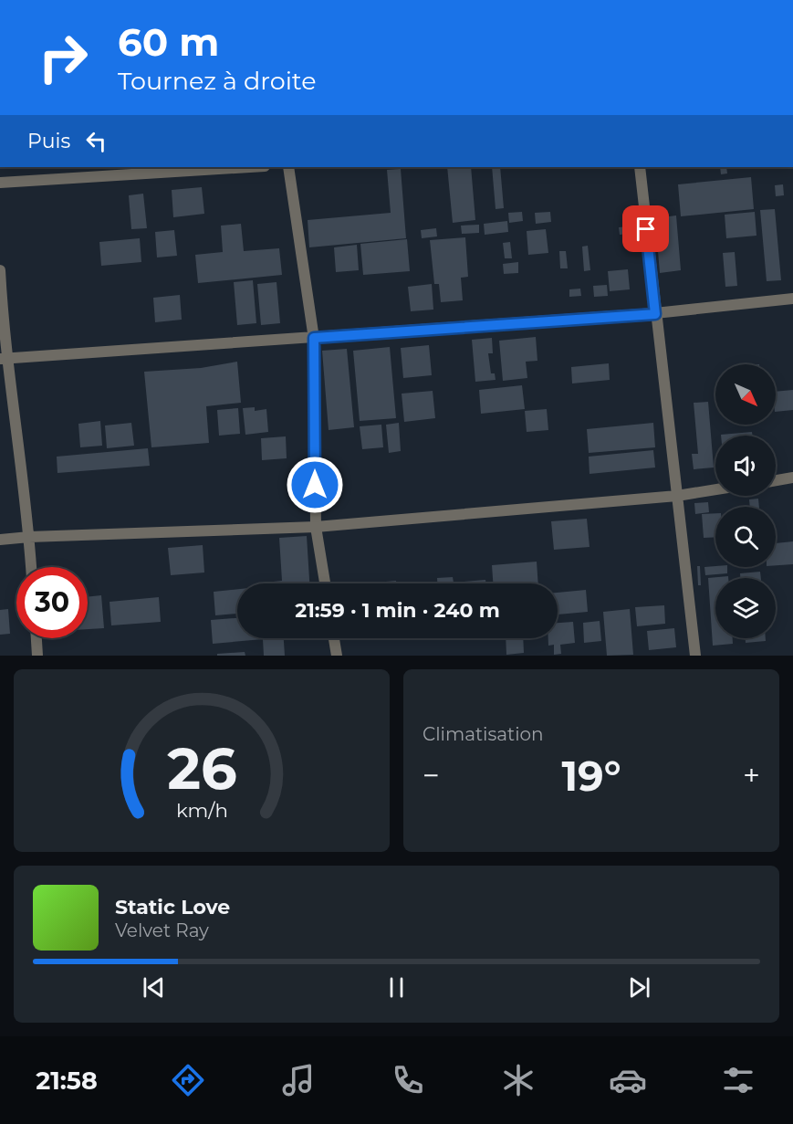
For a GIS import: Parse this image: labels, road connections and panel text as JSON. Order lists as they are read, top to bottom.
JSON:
{
  "north": "bottom right",
  "page": {
    "turn": ["60 m", "Tournez à droite"],
    "then": "Puis",
    "limit": "30",
    "trip": "21:59 · 1 min · 240 m",
    "tile": "Climatisation",
    "heat": ["−", "19°", "+"],
    "song": ["Static Love", "Velvet Ray"],
    "tabs": "21:58",
    "gauge": ["26", "km/h"]
  }
}
